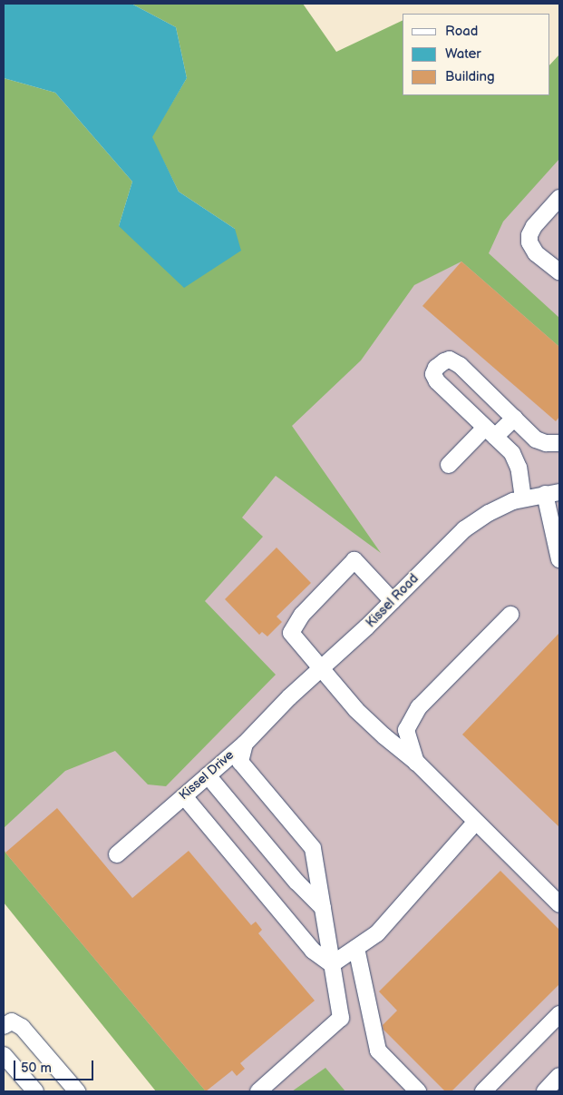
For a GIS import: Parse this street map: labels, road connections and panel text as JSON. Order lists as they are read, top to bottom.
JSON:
{
  "streets": {
    "street": ["Kissel Road", "Kissel Drive"]
  },
  "crossings": [
    ["Kissel Road", "Kissel Drive"]
  ],
  "legend": ["Road", "Water", "Building"],
  "scale_bar": "50 m"
}
